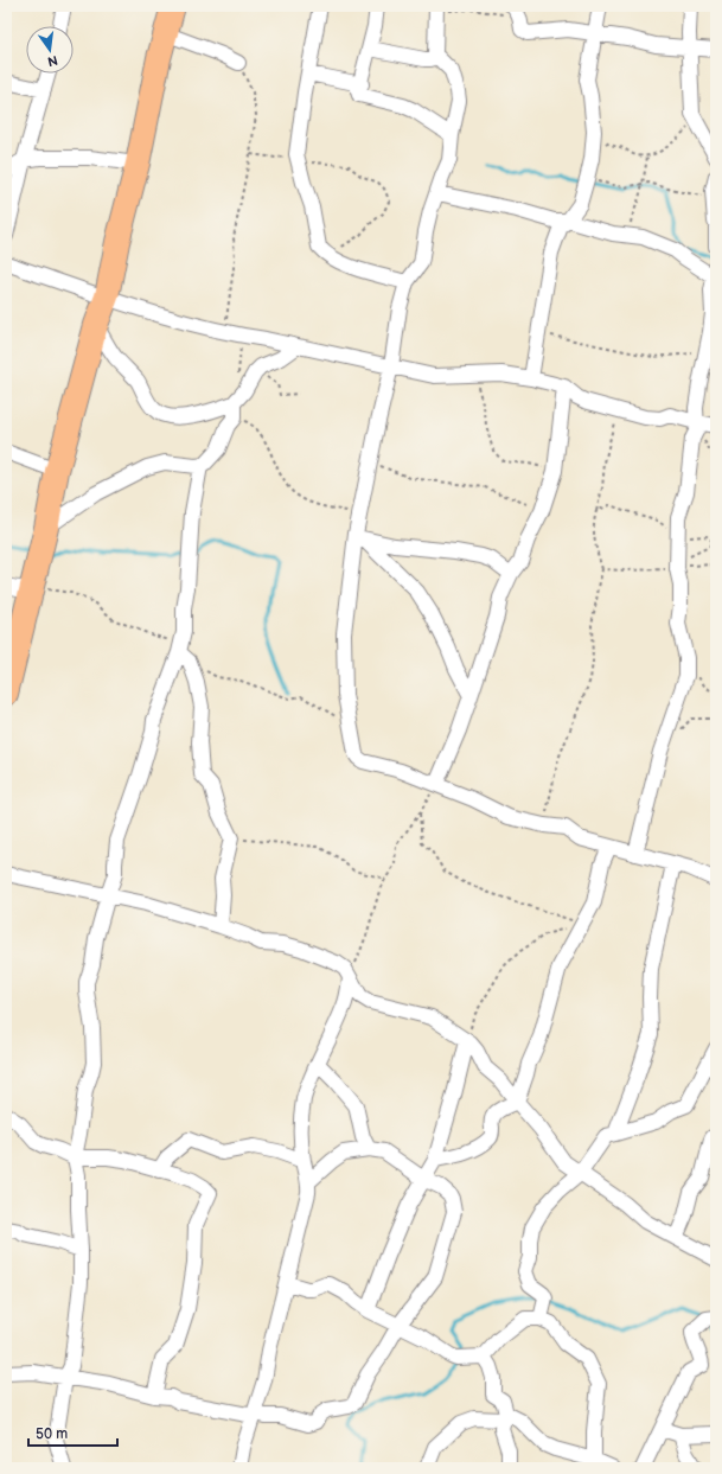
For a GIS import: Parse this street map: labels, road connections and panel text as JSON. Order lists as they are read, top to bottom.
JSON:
{
  "scale_bar": "50 m",
  "north": "bottom"
}
